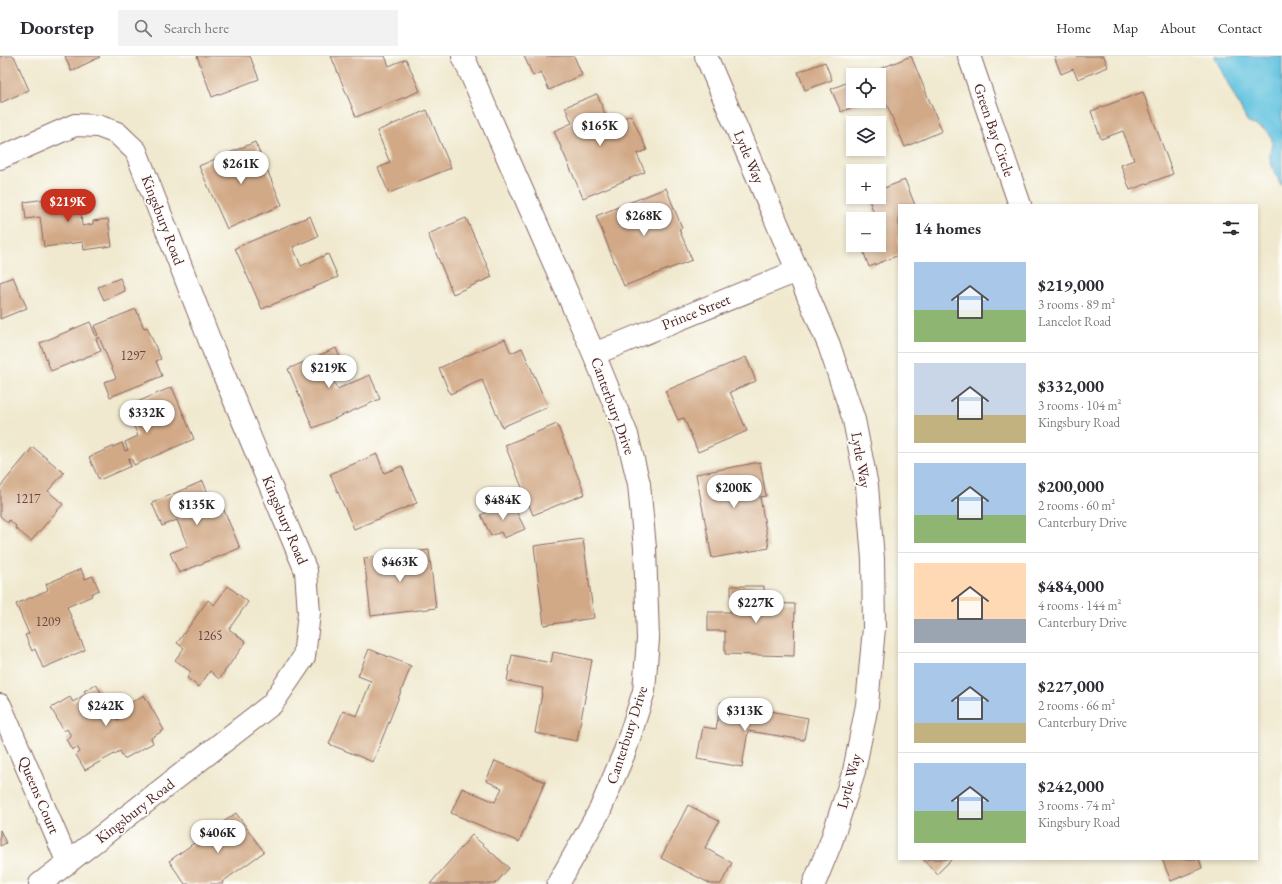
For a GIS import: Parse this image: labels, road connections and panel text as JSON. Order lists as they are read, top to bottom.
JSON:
{
  "streets": {
    "street": [
      "Green Bay Circle",
      "Lytle Way",
      "Kingsbury Road",
      "Prince Street",
      "Canterbury Drive",
      "Queens Court"
    ]
  },
  "crossings": [
    ["Lytle Way", "Prince Street"],
    ["Kingsbury Road", "Queens Court"],
    ["Prince Street", "Canterbury Drive"]
  ],
  "house_numbers": [
    "1297",
    "1217",
    "1209",
    "1265"
  ],
  "page": {
    "header": "Doorstep",
    "search": "Search here",
    "nav": [
      "Home",
      "Map",
      "About",
      "Contact"
    ],
    "map_buttons": ["+", "−"],
    "price": [
      "$165K",
      "$261K",
      "$219K",
      "$268K",
      "$219K",
      "$332K",
      "$200K",
      "$484K",
      "$135K",
      "$463K",
      "$227K",
      "$242K",
      "$313K",
      "$406K"
    ],
    "heading": "14 homes",
    "list": [
      {
        "name": "$219,000",
        "note": "3 rooms · 89 m² · Lancelot Road"
      },
      {
        "name": "$332,000",
        "note": "3 rooms · 104 m² · Kingsbury Road"
      },
      {
        "name": "$200,000",
        "note": "2 rooms · 60 m² · Canterbury Drive"
      },
      {
        "name": "$484,000",
        "note": "4 rooms · 144 m² · Canterbury Drive"
      },
      {
        "name": "$227,000",
        "note": "2 rooms · 66 m² · Canterbury Drive"
      },
      {
        "name": "$242,000",
        "note": "3 rooms · 74 m² · Kingsbury Road"
      }
    ]
  }
}
